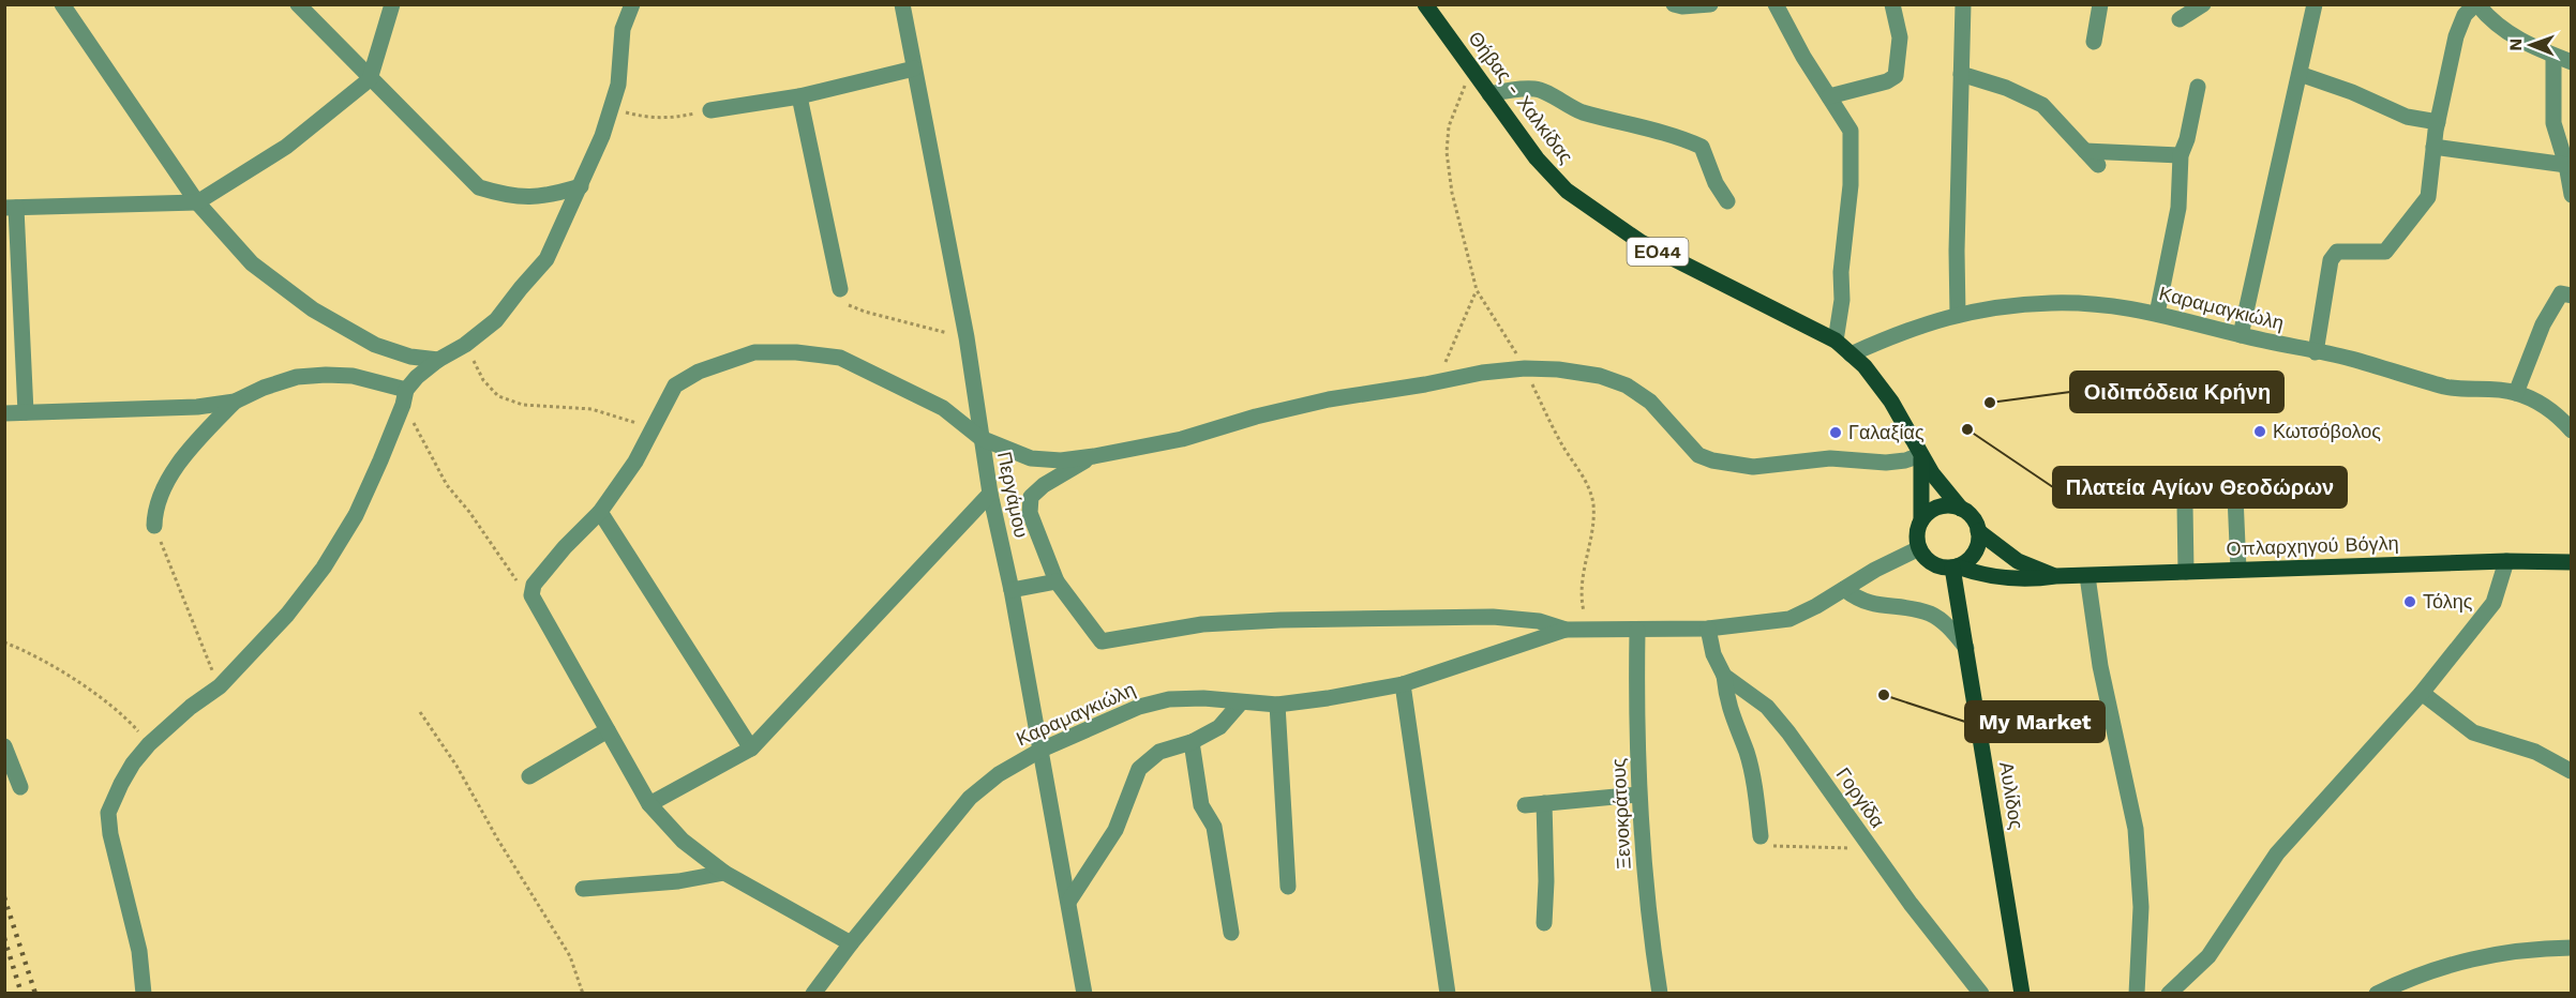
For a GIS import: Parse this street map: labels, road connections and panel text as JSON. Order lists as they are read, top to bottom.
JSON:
{
  "streets": {
    "main road": [
      "Θήβας - Χαλκίδας",
      "ΕΟ44",
      "Οπλαρχηγού Βόγλη",
      "Αυλίδος"
    ],
    "street": [
      "Καραμαγκιώλη",
      "Περγάμου",
      "Γοργίδα",
      "Ξενοκράτους"
    ]
  },
  "crossings": [
    ["Θήβας - Χαλκίδας", "ΕΟ44"],
    ["Θήβας - Χαλκίδας", "Καραμαγκιώλη"],
    ["Θήβας - Χαλκίδας", "Οπλαρχηγού Βόγλη"],
    ["Θήβας - Χαλκίδας", "Αυλίδος"],
    ["ΕΟ44", "Οπλαρχηγού Βόγλη"],
    ["ΕΟ44", "Αυλίδος"],
    ["Καραμαγκιώλη", "Περγάμου"],
    ["Οπλαρχηγού Βόγλη", "Αυλίδος"]
  ],
  "places": [
    "Οιδιπόδεια Κρήνη",
    "Πλατεία Αγίων Θεοδώρων",
    "Κωτσόβολος",
    "Γαλαξίας",
    "Τόλης",
    "My Market"
  ],
  "north": "left"
}
